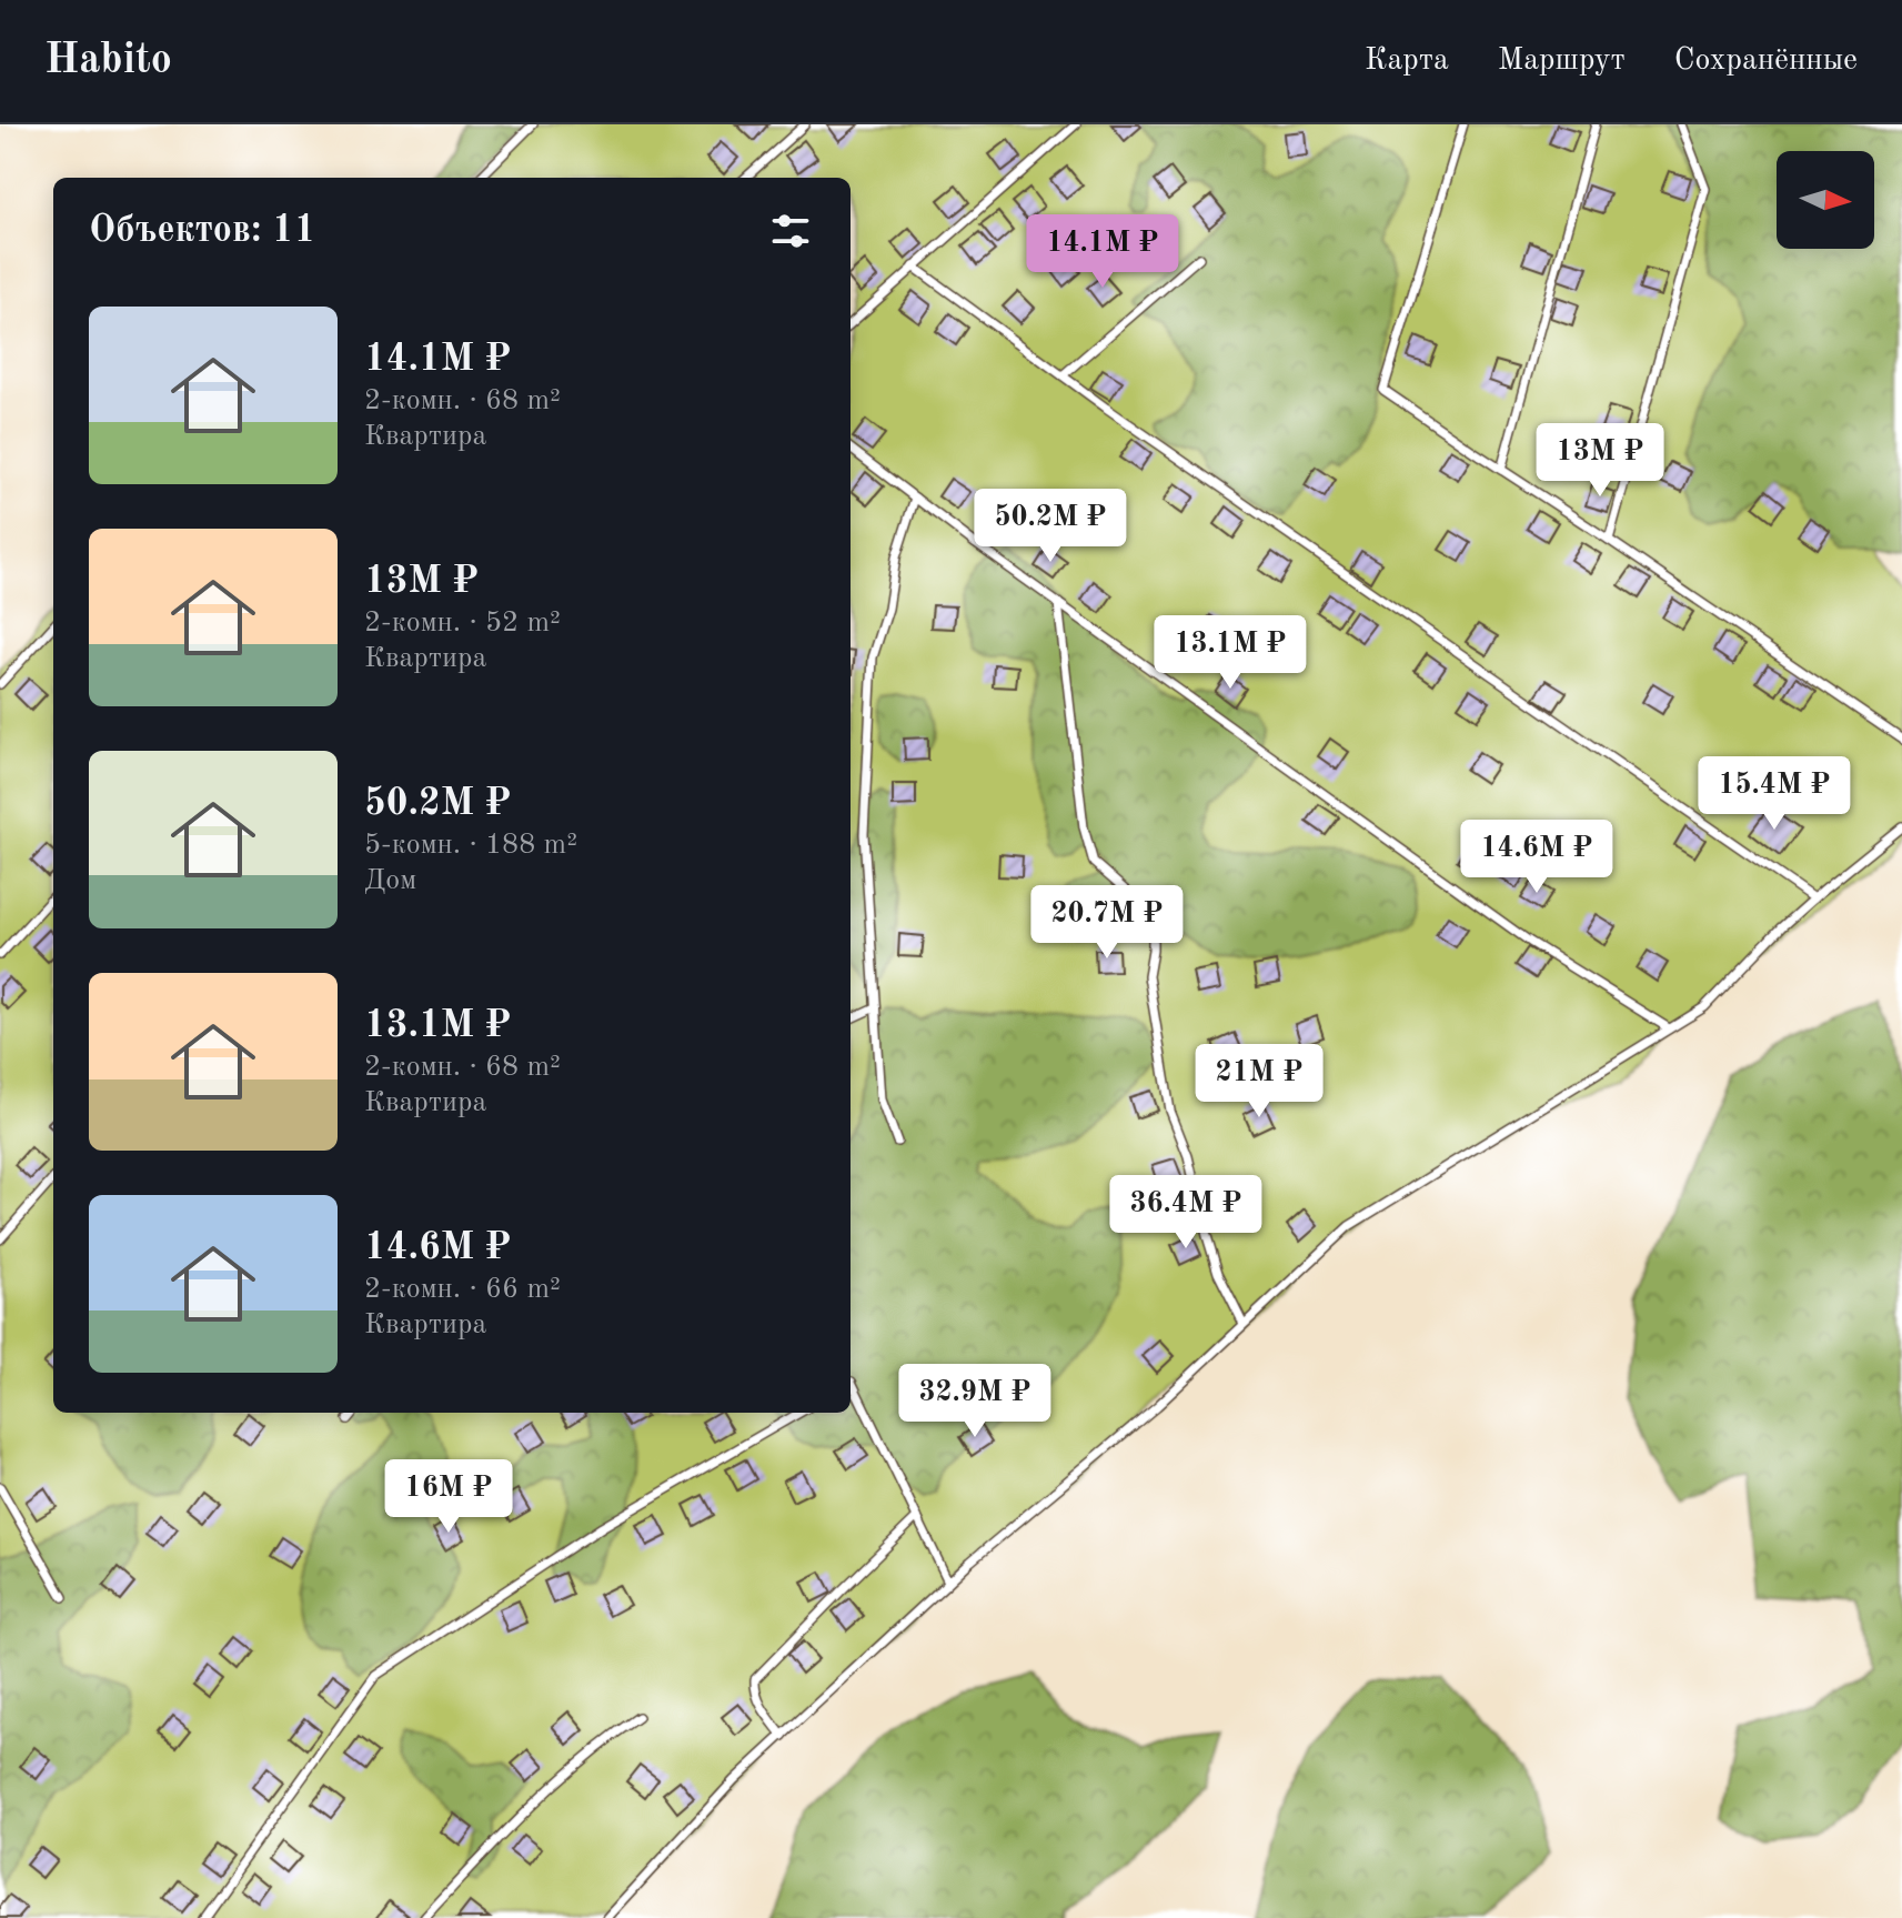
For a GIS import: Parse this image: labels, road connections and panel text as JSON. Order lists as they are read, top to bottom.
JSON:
{
  "north": "right",
  "page": {
    "header": "Habito",
    "nav": ["Карта", "Маршрут", "Сохранённые"],
    "heading": "Объектов: 11",
    "price": [
      "14.1M ₽",
      "13M ₽",
      "50.2M ₽",
      "13.1M ₽",
      "15.4M ₽",
      "14.6M ₽",
      "20.7M ₽",
      "21M ₽",
      "36.4M ₽",
      "32.9M ₽",
      "16M ₽"
    ],
    "list": [
      {
        "name": "14.1M ₽",
        "note": "2-комн. · 68 m² · Квартира"
      },
      {
        "name": "13M ₽",
        "note": "2-комн. · 52 m² · Квартира"
      },
      {
        "name": "50.2M ₽",
        "note": "5-комн. · 188 m² · Дом"
      },
      {
        "name": "13.1M ₽",
        "note": "2-комн. · 68 m² · Квартира"
      },
      {
        "name": "14.6M ₽",
        "note": "2-комн. · 66 m² · Квартира"
      }
    ]
  }
}
